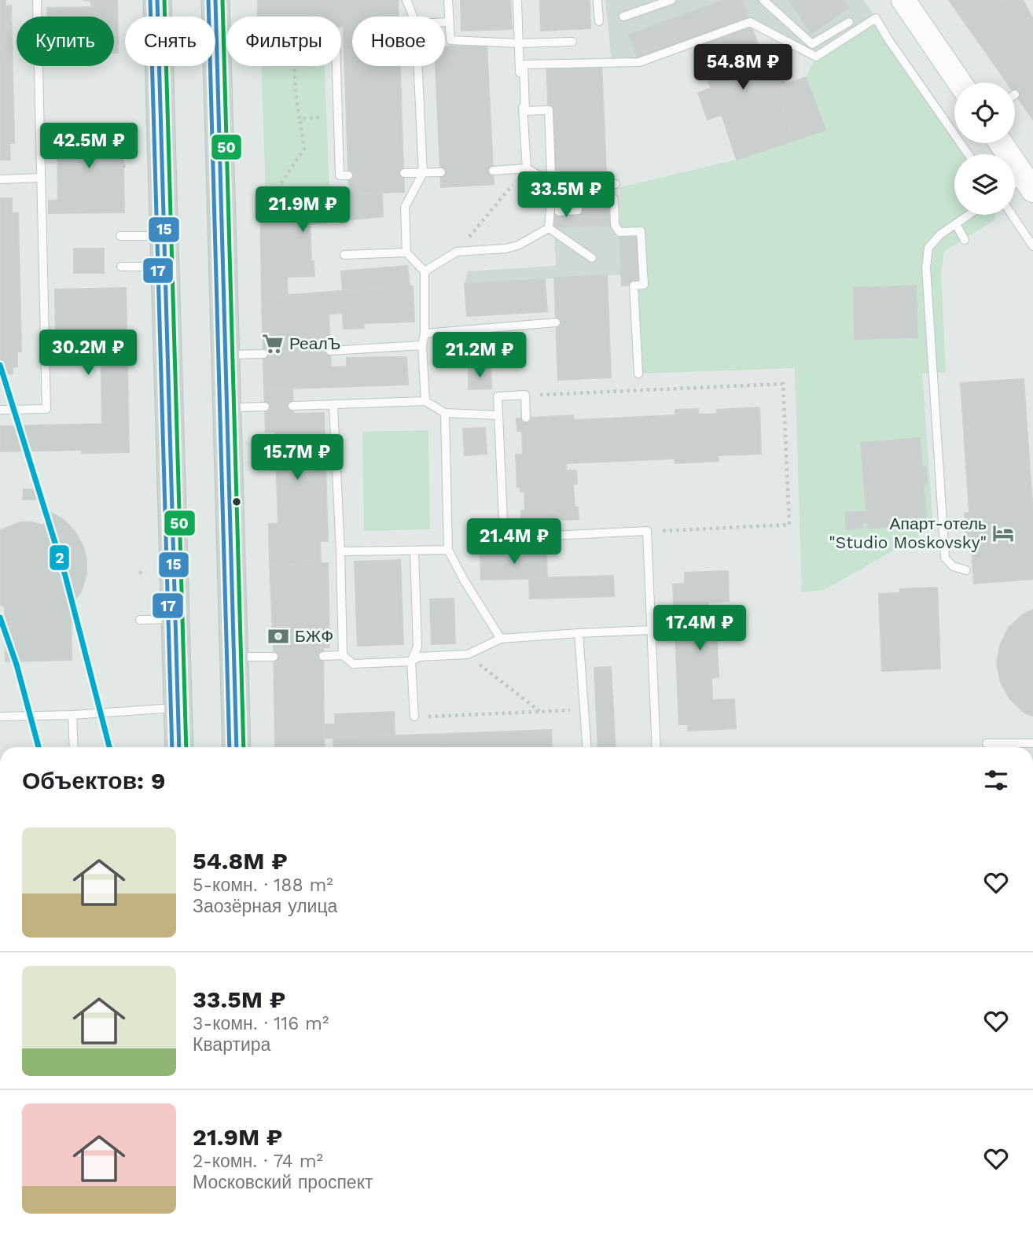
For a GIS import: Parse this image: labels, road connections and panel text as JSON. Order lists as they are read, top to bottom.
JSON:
{
  "places": {
    "supermarket": ["РеалЪ"],
    "hotel": ["Апарт-отель \"Studio Moskovsky\""],
    "bank": ["БЖФ"]
  },
  "lines": [
    "transit line 15",
    "transit line 17",
    "transit line 50",
    "transit line 2"
  ],
  "page": {
    "chip": [
      "Купить",
      "Снять",
      "Фильтры",
      "Новое"
    ],
    "price": [
      "54.8M ₽",
      "42.5M ₽",
      "33.5M ₽",
      "21.9M ₽",
      "30.2M ₽",
      "21.2M ₽",
      "15.7M ₽",
      "21.4M ₽",
      "17.4M ₽"
    ],
    "heading": "Объектов: 9",
    "list": [
      {
        "name": "54.8M ₽",
        "note": "5-комн. · 188 m² · Заозёрная улица"
      },
      {
        "name": "33.5M ₽",
        "note": "3-комн. · 116 m² · Квартира"
      },
      {
        "name": "21.9M ₽",
        "note": "2-комн. · 74 m² · Московский проспект"
      }
    ]
  }
}
